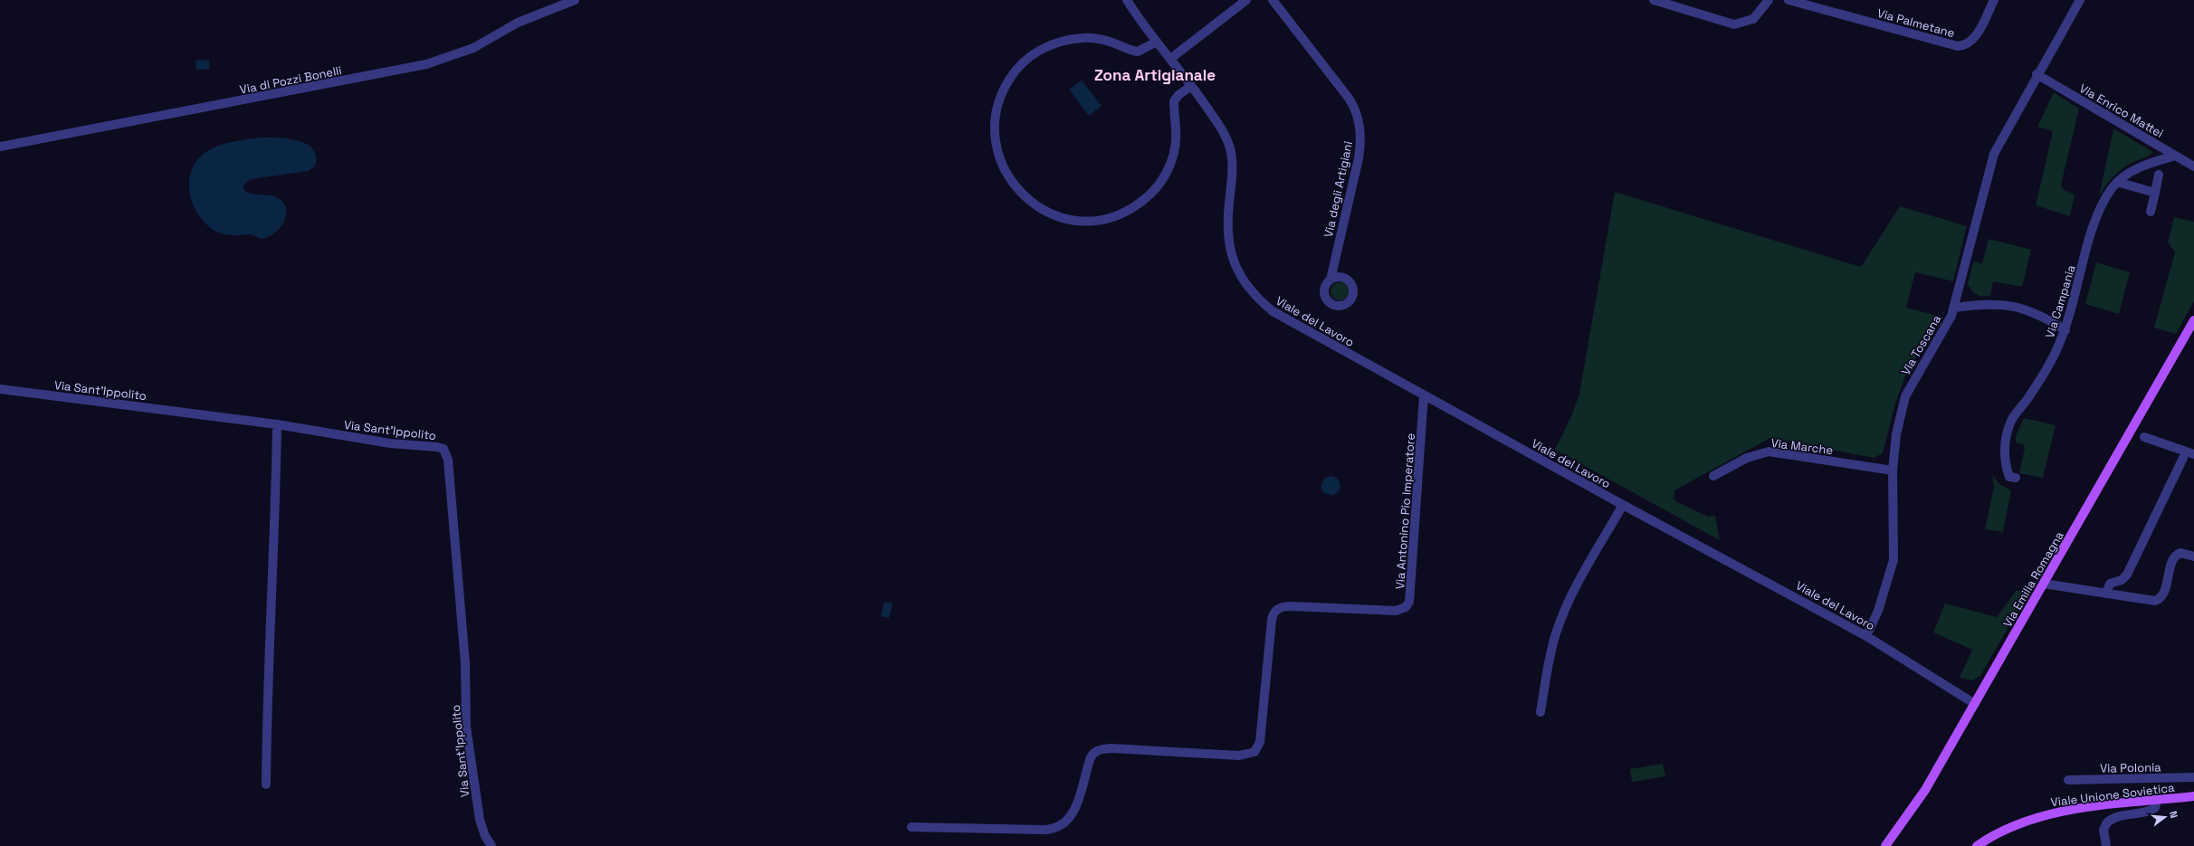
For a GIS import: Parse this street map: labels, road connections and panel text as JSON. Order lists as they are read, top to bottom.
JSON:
{
  "streets": {
    "main road": ["Via Emilia Romagna", "Viale Unione Sovietica"],
    "street": [
      "Via Palmetane",
      "Via di Pozzi Bonelli",
      "Via Enrico Mattei",
      "Via degli Artigiani",
      "Via Campania",
      "Viale del Lavoro",
      "Via Toscana",
      "Via Sant'Ippolito",
      "Via Marche",
      "Via Antonino Pio Imperatore",
      "Via Polonia"
    ]
  },
  "crossings": [
    ["Via Enrico Mattei", "Via Campania"],
    ["Via Enrico Mattei", "Via Toscana"],
    ["Viale del Lavoro", "Via Toscana"],
    ["Viale del Lavoro", "Via Antonino Pio Imperatore"],
    ["Viale del Lavoro", "Via Emilia Romagna"],
    ["Via Toscana", "Via Marche"]
  ],
  "districts": ["Zona Artigianale"],
  "north": "right"
}
